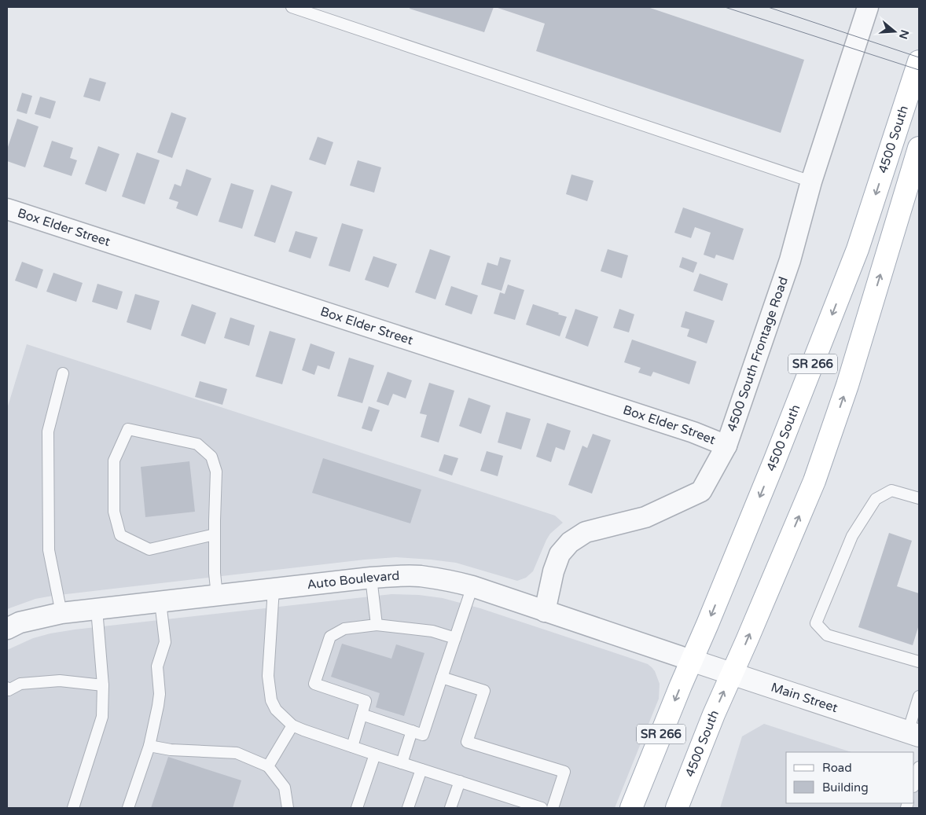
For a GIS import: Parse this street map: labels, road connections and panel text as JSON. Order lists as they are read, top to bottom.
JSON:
{
  "streets": {
    "main road": ["4500 South", "SR 266"],
    "street": [
      "Box Elder Street",
      "4500 South Frontage Road",
      "Auto Boulevard",
      "Main Street"
    ]
  },
  "crossings": [
    ["4500 South", "Auto Boulevard"],
    ["4500 South", "Main Street"],
    ["Box Elder Street", "4500 South Frontage Road"],
    ["4500 South Frontage Road", "Auto Boulevard"],
    ["Auto Boulevard", "Main Street"]
  ],
  "legend": ["Road", "Building"],
  "north": "right"
}
